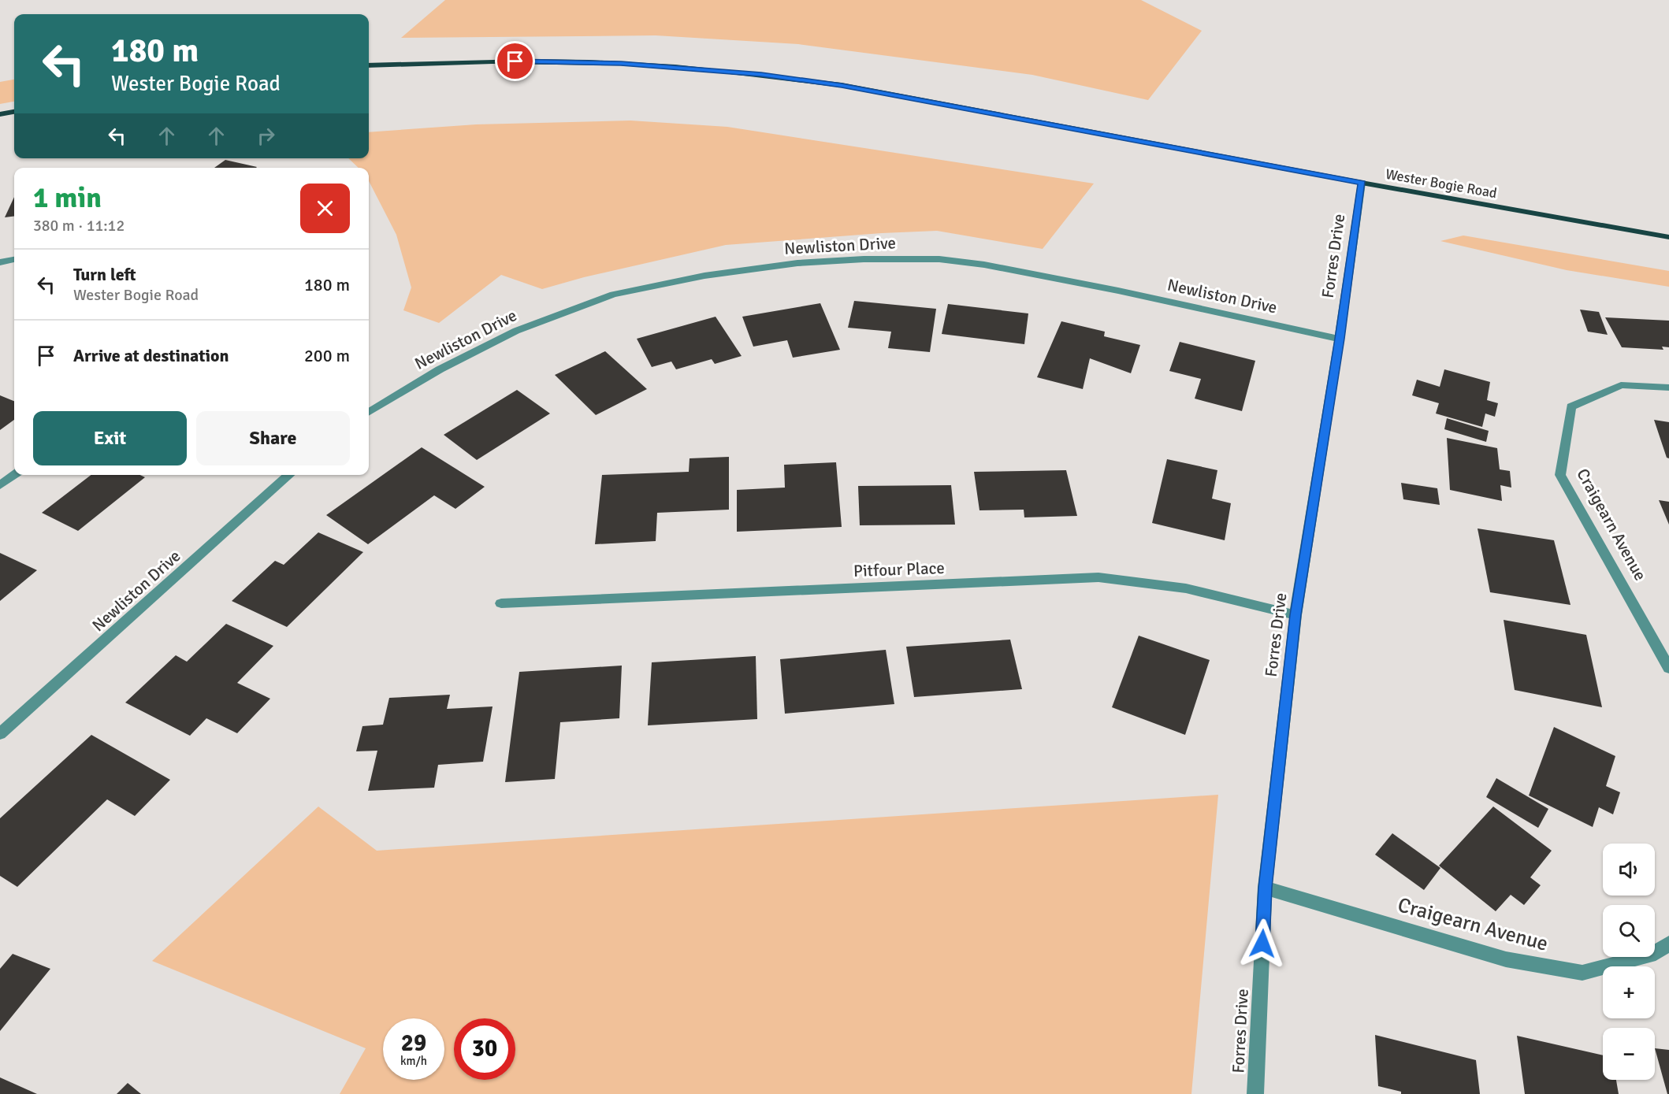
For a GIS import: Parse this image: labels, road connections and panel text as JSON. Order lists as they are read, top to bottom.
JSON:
{
  "streets": {
    "main road": ["Wester Bogie Road"],
    "street": [
      "Newliston Drive",
      "Forres Drive",
      "Craigearn Avenue",
      "Pitfour Place"
    ]
  },
  "crossings": [
    ["Wester Bogie Road", "Forres Drive"],
    ["Newliston Drive", "Forres Drive"],
    ["Forres Drive", "Craigearn Avenue"],
    ["Forres Drive", "Pitfour Place"]
  ],
  "page": {
    "turn": ["180 m", "Wester Bogie Road"],
    "heading": ["1 min", "380 m · 11:12"],
    "list": [
      {
        "name": "Turn left",
        "note": "Wester Bogie Road",
        "value": "180 m"
      },
      {
        "name": "Arrive at destination",
        "value": "200 m"
      }
    ],
    "buttons": ["Exit", "Share"],
    "map_buttons": ["+", "−"],
    "speed": "29 km/h",
    "limit": "30"
  }
}
